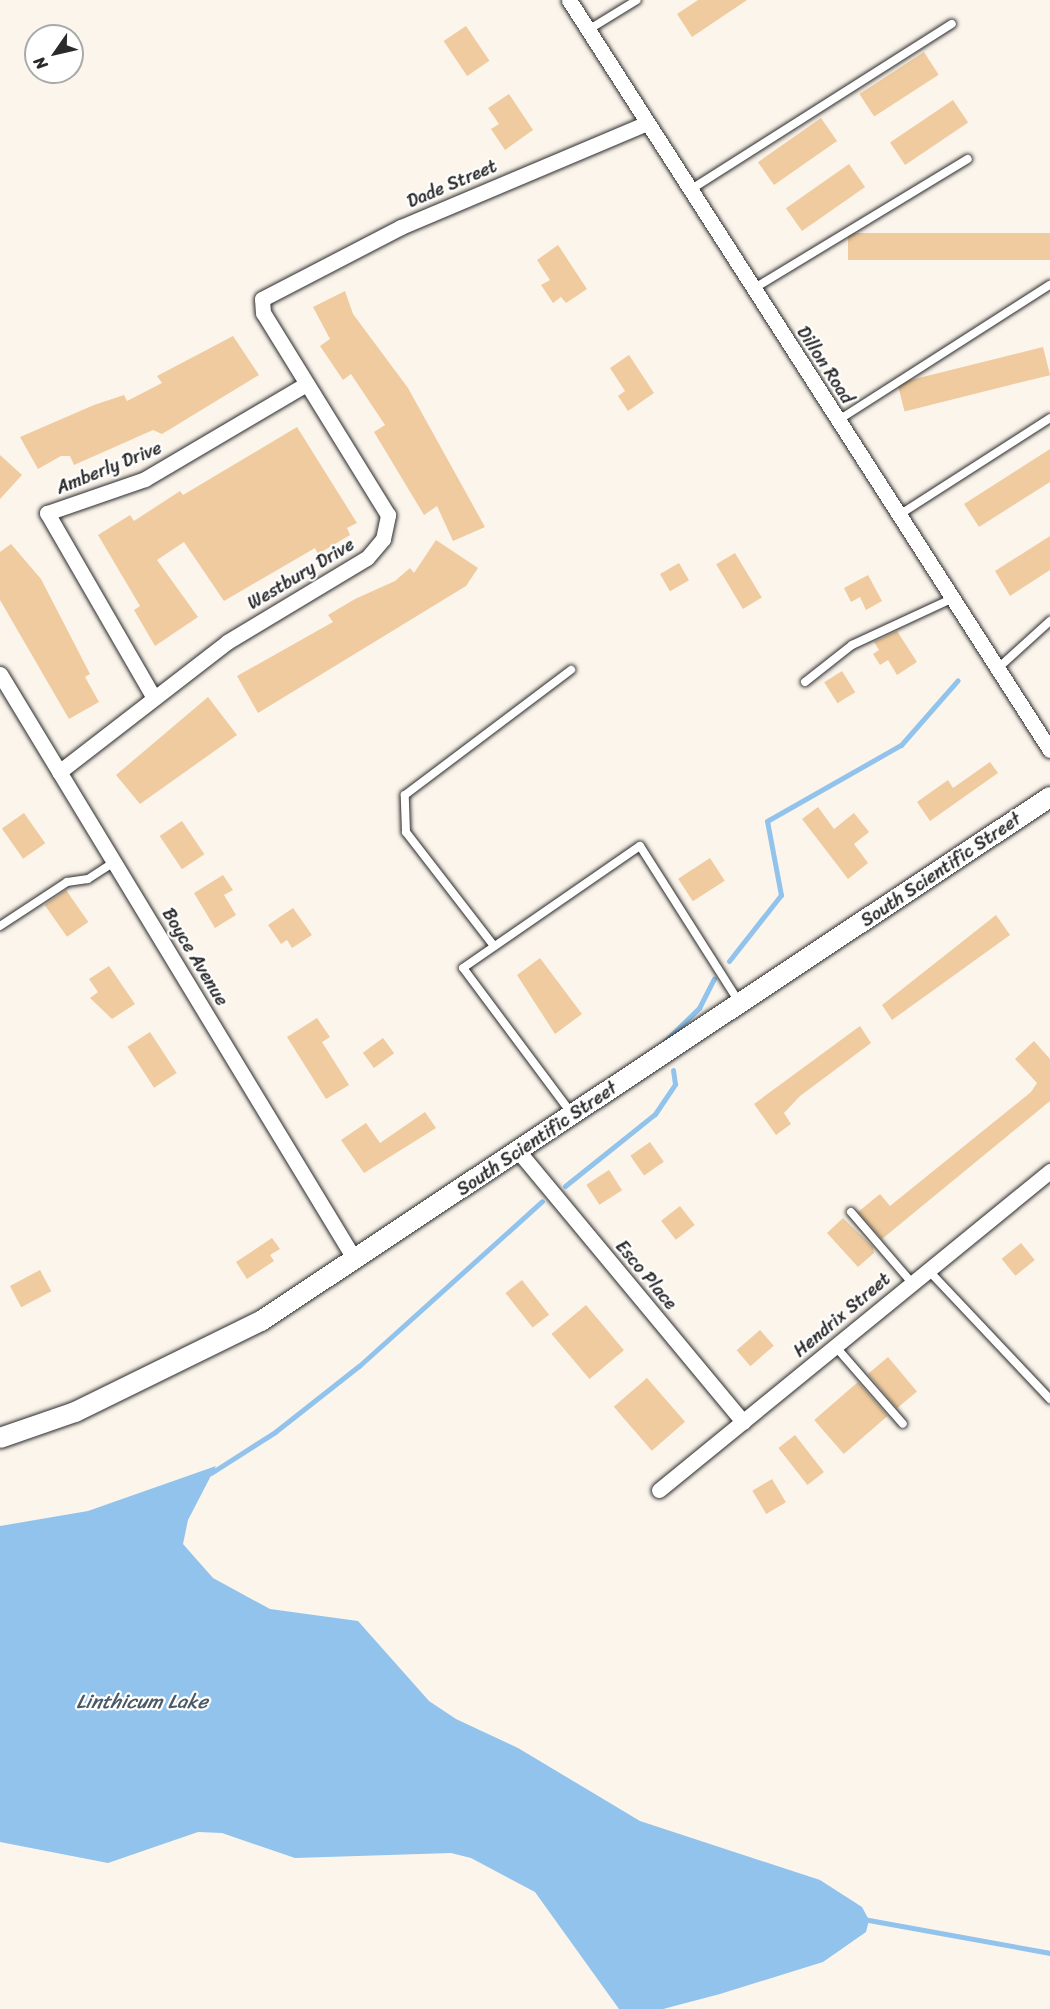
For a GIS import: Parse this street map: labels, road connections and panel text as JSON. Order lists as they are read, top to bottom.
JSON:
{
  "streets": {
    "street": [
      "Dade Street",
      "Dillon Road",
      "Amberly Drive",
      "Westbury Drive",
      "South Scientific Street",
      "Boyce Avenue",
      "Esco Place",
      "Hendrix Street"
    ]
  },
  "crossings": [
    ["Dade Street", "Dillon Road"],
    ["Dade Street", "Westbury Drive"],
    ["Amberly Drive", "Westbury Drive"],
    ["Westbury Drive", "Boyce Avenue"],
    ["South Scientific Street", "Boyce Avenue"],
    ["South Scientific Street", "Esco Place"],
    ["Esco Place", "Hendrix Street"]
  ],
  "water": ["Linthicum Lake"],
  "north": "bottom left"
}
